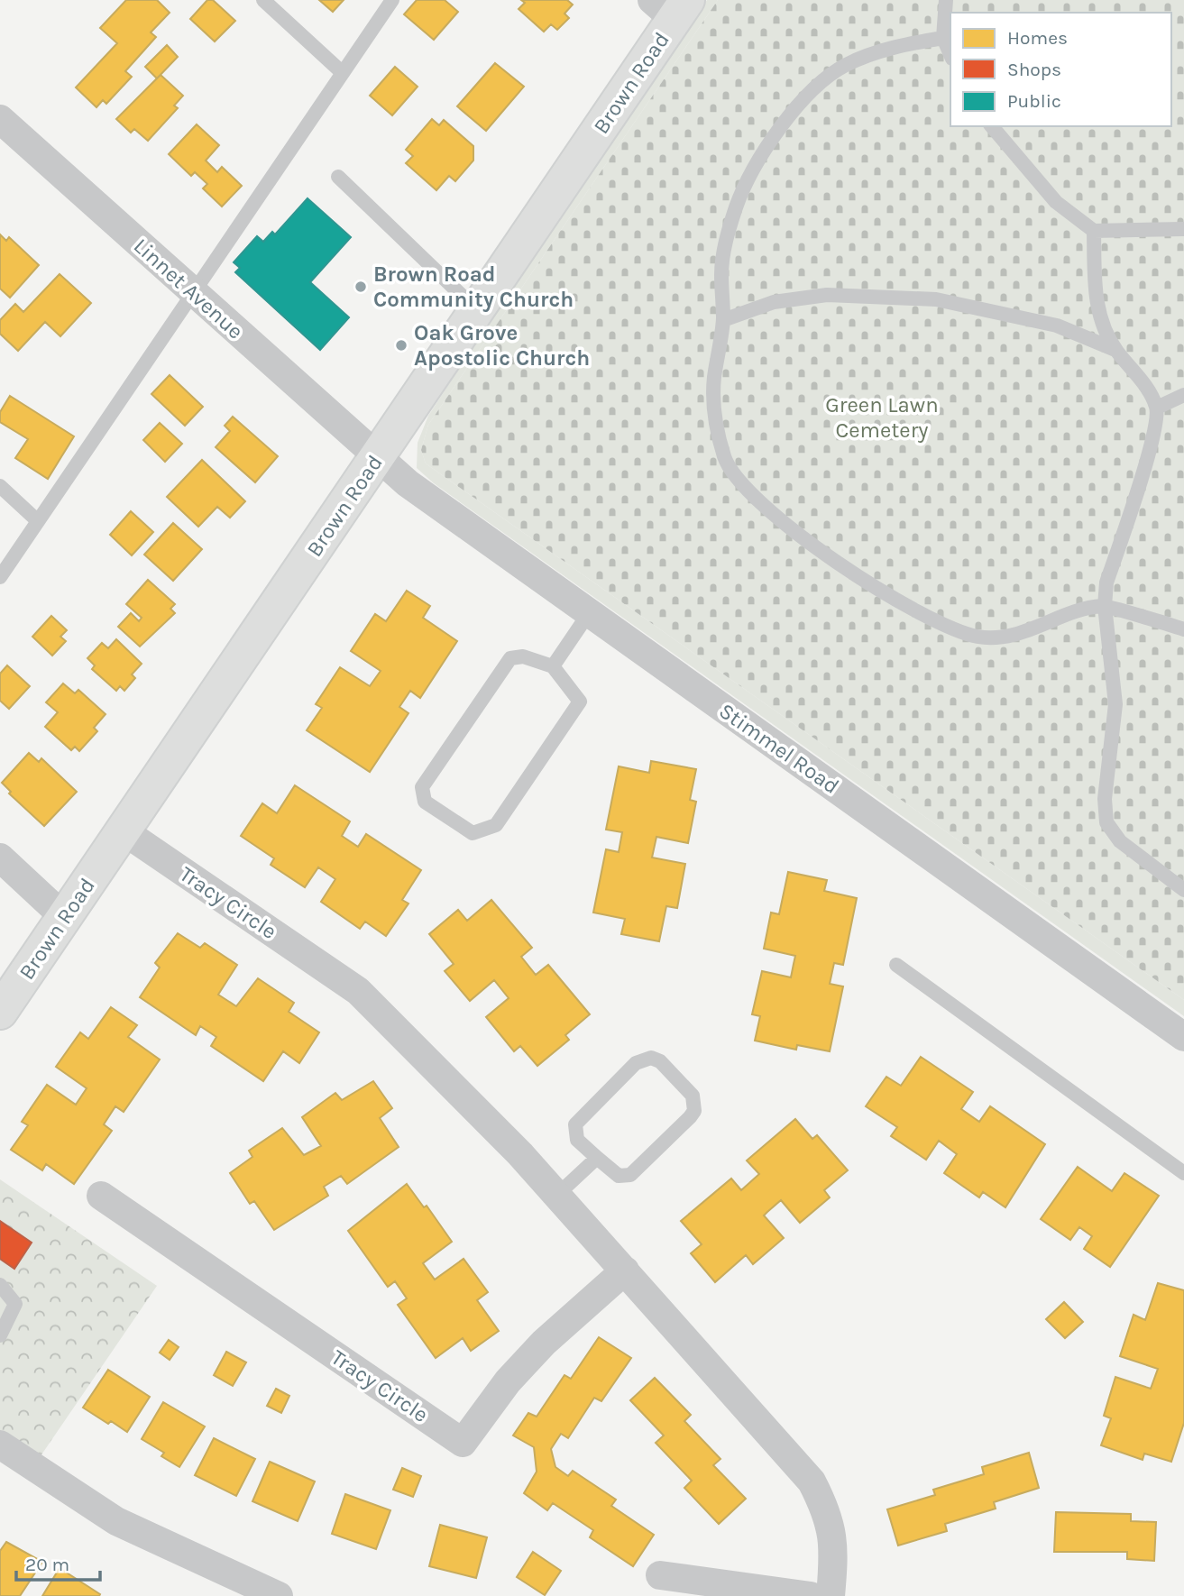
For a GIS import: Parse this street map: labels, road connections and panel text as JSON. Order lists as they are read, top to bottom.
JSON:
{
  "streets": {
    "main road": ["Brown Road"],
    "street": ["Linnet Avenue", "Stimmel Road", "Tracy Circle"]
  },
  "crossings": [
    ["Brown Road", "Linnet Avenue"],
    ["Brown Road", "Stimmel Road"],
    ["Brown Road", "Tracy Circle"],
    ["Linnet Avenue", "Stimmel Road"]
  ],
  "parks": ["Green Lawn Cemetery"],
  "places": ["Brown Road Community Church", "Oak Grove Apostolic Church"],
  "legend": ["Homes", "Shops", "Public"],
  "scale_bar": "20 m"
}
